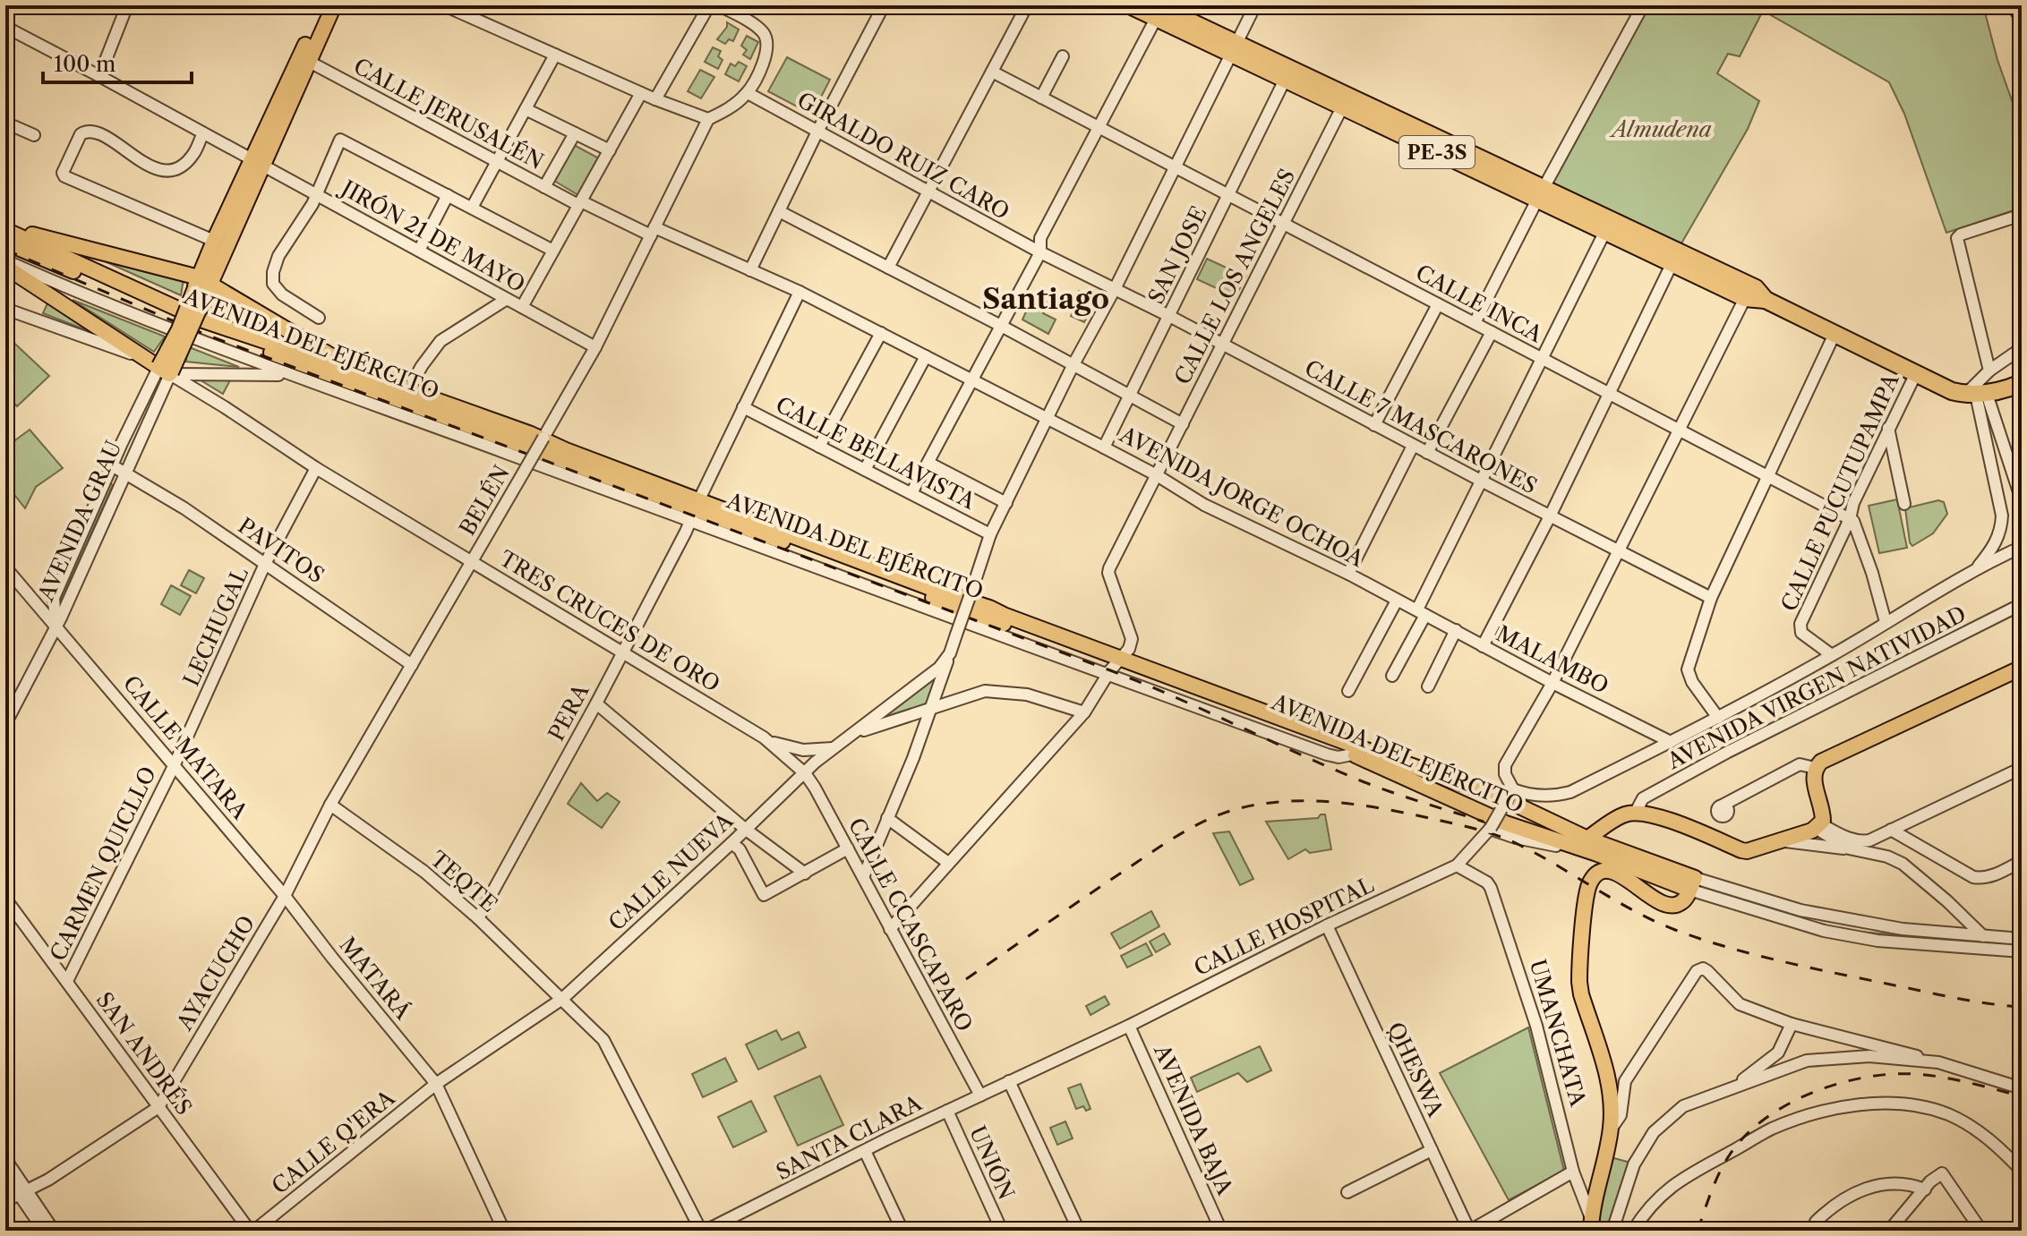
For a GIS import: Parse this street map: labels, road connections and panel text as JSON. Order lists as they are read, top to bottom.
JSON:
{
  "streets": {
    "highway": ["PE-3S"],
    "main road": ["AVENIDA DEL EJÉRCITO"],
    "street": [
      "CALLE JERUSALÉN",
      "GIRALDO RUIZ CARO",
      "JIRÓN 21 DE MAYO",
      "SAN JOSE",
      "CALLE LOS ANGELES",
      "CALLE INCA",
      "CALLE 7 MASCARONES",
      "CALLE BELLAVISTA",
      "CALLE PUCUTUPAMPA",
      "AVENIDA JORGE OCHOA",
      "BELÉN",
      "AVENIDA GRAU",
      "PAVITOS",
      "TRES CRUCES DE ORO",
      "LECHUGAL",
      "MALAMBO",
      "AVENIDA VIRGEN NATIVIDAD",
      "PERA",
      "CALLE MATARA",
      "CARMEN QUICLLO",
      "CALLE NUEVA",
      "TEQTE",
      "CALLE CCASCAPARO",
      "CALLE HOSPITAL",
      "AYACUCHO",
      "MATARÁ",
      "UMANCHATA",
      "SAN ANDRÉS",
      "QHESWA",
      "AVENIDA BAJA",
      "SANTA CLARA",
      "CALLE Q'ERA",
      "UNIÓN"
    ]
  },
  "crossings": [
    ["CALLE JERUSALÉN", "BELÉN"],
    ["PE-3S", "SAN JOSE"],
    ["PE-3S", "CALLE LOS ANGELES"],
    ["PE-3S", "CALLE PUCUTUPAMPA"],
    ["GIRALDO RUIZ CARO", "CALLE 7 MASCARONES"],
    ["JIRÓN 21 DE MAYO", "BELÉN"],
    ["SAN JOSE", "CALLE INCA"],
    ["SAN JOSE", "CALLE 7 MASCARONES"],
    ["SAN JOSE", "AVENIDA JORGE OCHOA"],
    ["CALLE LOS ANGELES", "CALLE INCA"],
    ["CALLE LOS ANGELES", "AVENIDA DEL EJÉRCITO"],
    ["CALLE LOS ANGELES", "CALLE 7 MASCARONES"],
    ["CALLE LOS ANGELES", "AVENIDA JORGE OCHOA"],
    ["CALLE INCA", "CALLE PUCUTUPAMPA"],
    ["AVENIDA DEL EJÉRCITO", "PERA"],
    ["CALLE BELLAVISTA", "PERA"],
    ["AVENIDA JORGE OCHOA", "MALAMBO"],
    ["AVENIDA JORGE OCHOA", "PERA"],
    ["BELÉN", "PAVITOS"],
    ["BELÉN", "TRES CRUCES DE ORO"],
    ["BELÉN", "CALLE MATARA"],
    ["BELÉN", "TEQTE"],
    ["BELÉN", "AYACUCHO"],
    ["BELÉN", "MATARÁ"],
    ["AVENIDA GRAU", "PAVITOS"],
    ["AVENIDA GRAU", "TRES CRUCES DE ORO"],
    ["AVENIDA GRAU", "CALLE MATARA"],
    ["PAVITOS", "LECHUGAL"],
    ["TRES CRUCES DE ORO", "LECHUGAL"],
    ["TRES CRUCES DE ORO", "PERA"],
    ["TRES CRUCES DE ORO", "CALLE NUEVA"],
    ["TRES CRUCES DE ORO", "CALLE CCASCAPARO"],
    ["LECHUGAL", "CALLE MATARA"],
    ["LECHUGAL", "CARMEN QUICLLO"],
    ["PERA", "TEQTE"],
    ["CALLE MATARA", "CARMEN QUICLLO"],
    ["CALLE MATARA", "AYACUCHO"],
    ["CALLE MATARA", "MATARÁ"],
    ["CARMEN QUICLLO", "SAN ANDRÉS"],
    ["CALLE NUEVA", "TEQTE"],
    ["CALLE NUEVA", "CALLE CCASCAPARO"],
    ["CALLE NUEVA", "MATARÁ"],
    ["CALLE NUEVA", "CALLE Q'ERA"],
    ["TEQTE", "SANTA CLARA"],
    ["CALLE CCASCAPARO", "SANTA CLARA"],
    ["CALLE HOSPITAL", "UMANCHATA"],
    ["CALLE HOSPITAL", "QHESWA"],
    ["CALLE HOSPITAL", "AVENIDA BAJA"],
    ["CALLE HOSPITAL", "SANTA CLARA"],
    ["AYACUCHO", "MATARÁ"],
    ["AYACUCHO", "SAN ANDRÉS"],
    ["MATARÁ", "CALLE Q'ERA"],
    ["SAN ANDRÉS", "CALLE Q'ERA"],
    ["SANTA CLARA", "UNIÓN"]
  ],
  "districts": ["Santiago"],
  "parks": ["Almudena"],
  "scale_bar": "100 m"
}
